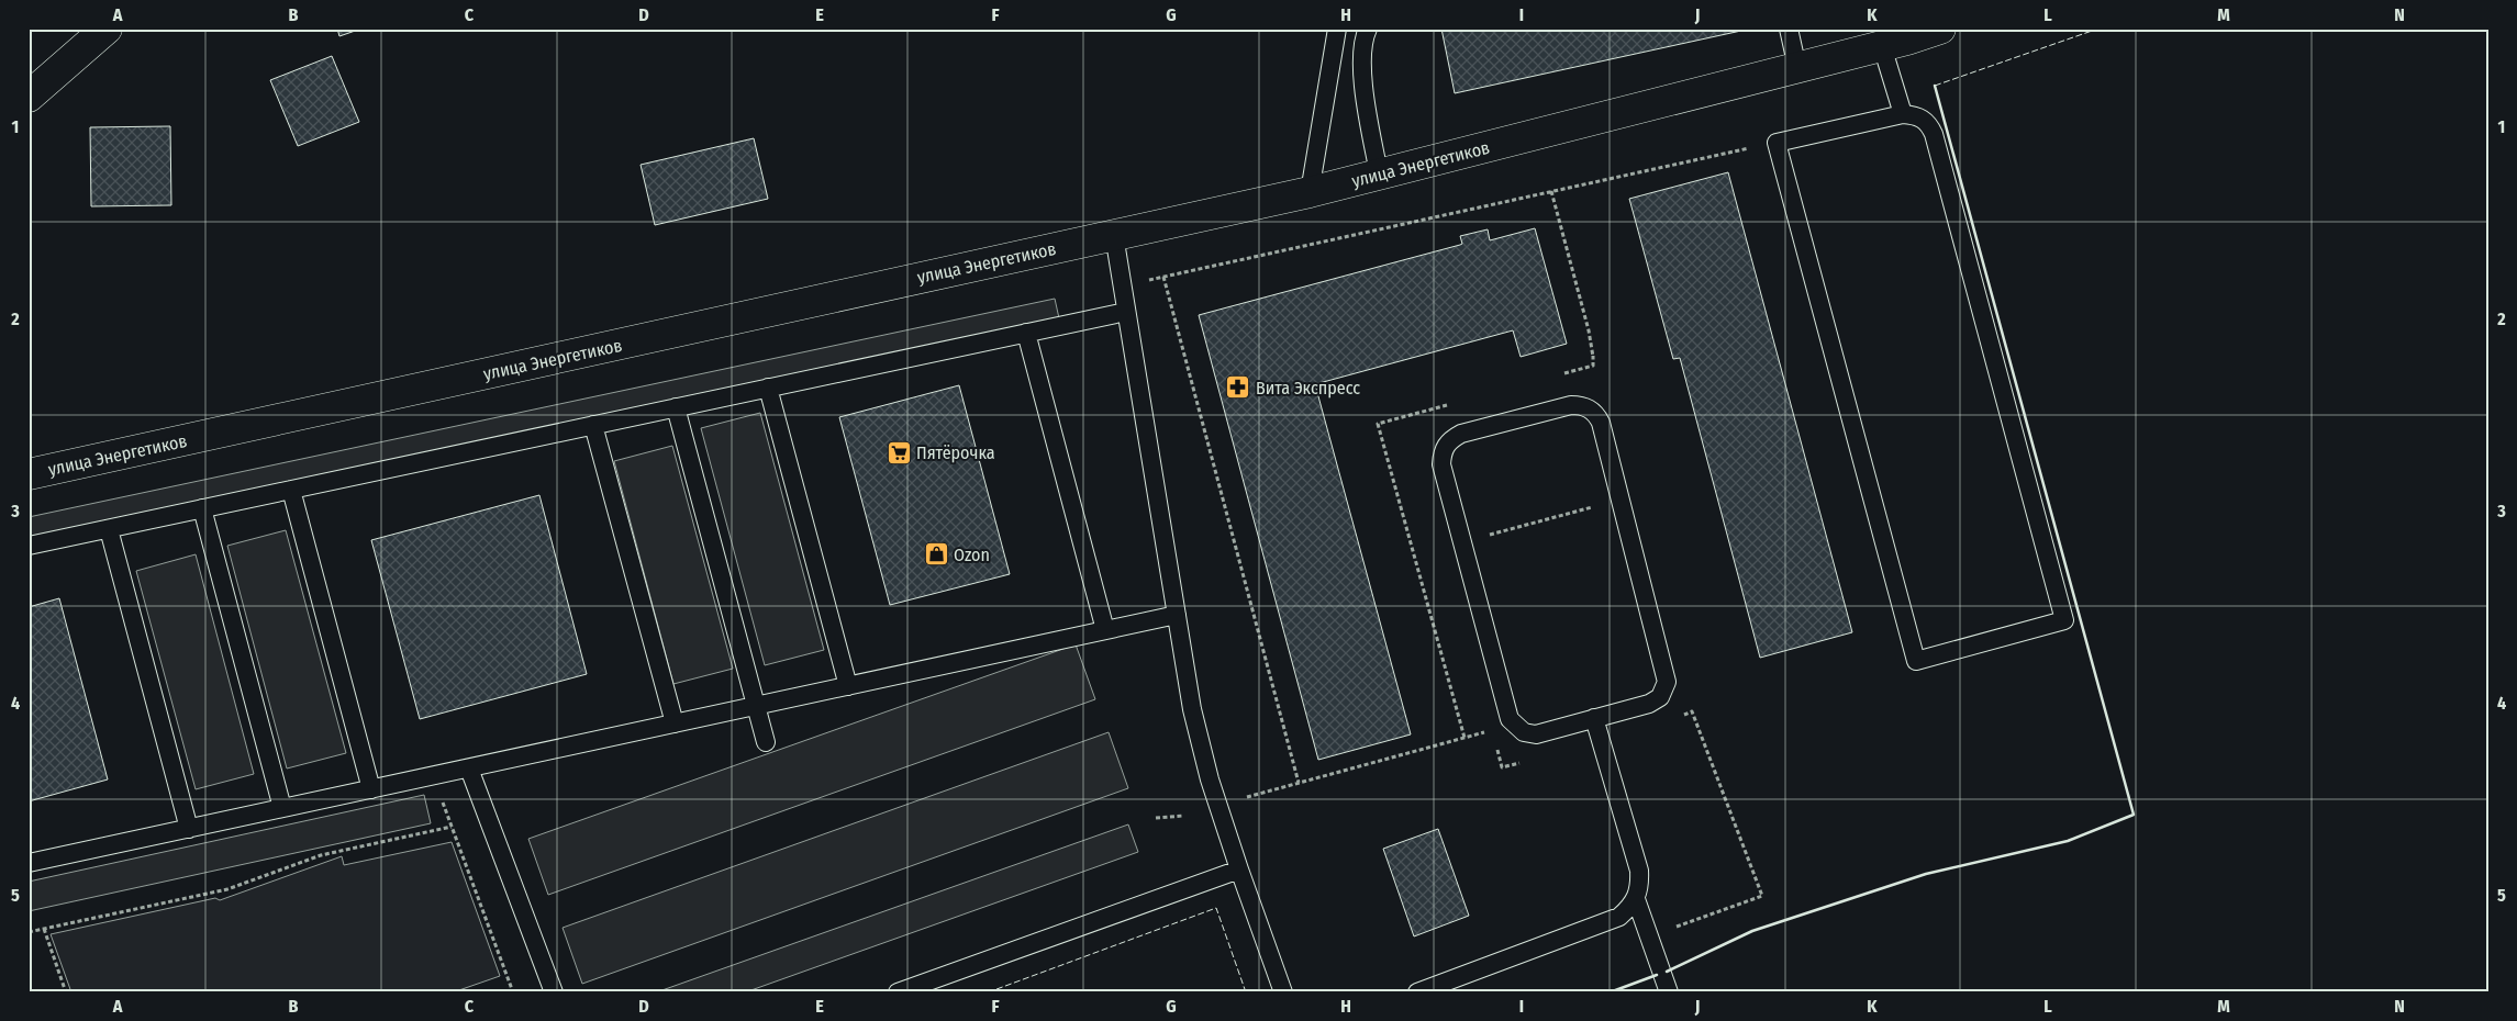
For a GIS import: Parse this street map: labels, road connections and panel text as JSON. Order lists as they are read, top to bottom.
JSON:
{
  "streets": {
    "street": ["улица Энергетиков"]
  },
  "places": {
    "pharmacy": ["Вита Экспресс"],
    "supermarket": ["Пятёрочка"],
    "shop": ["Ozon"]
  },
  "grid": {
    "columns": [
      "A",
      "B",
      "C",
      "D",
      "E",
      "F",
      "G",
      "H",
      "I",
      "J",
      "K",
      "L",
      "M",
      "N"
    ],
    "rows": [
      "1",
      "2",
      "3",
      "4",
      "5"
    ]
  }
}
